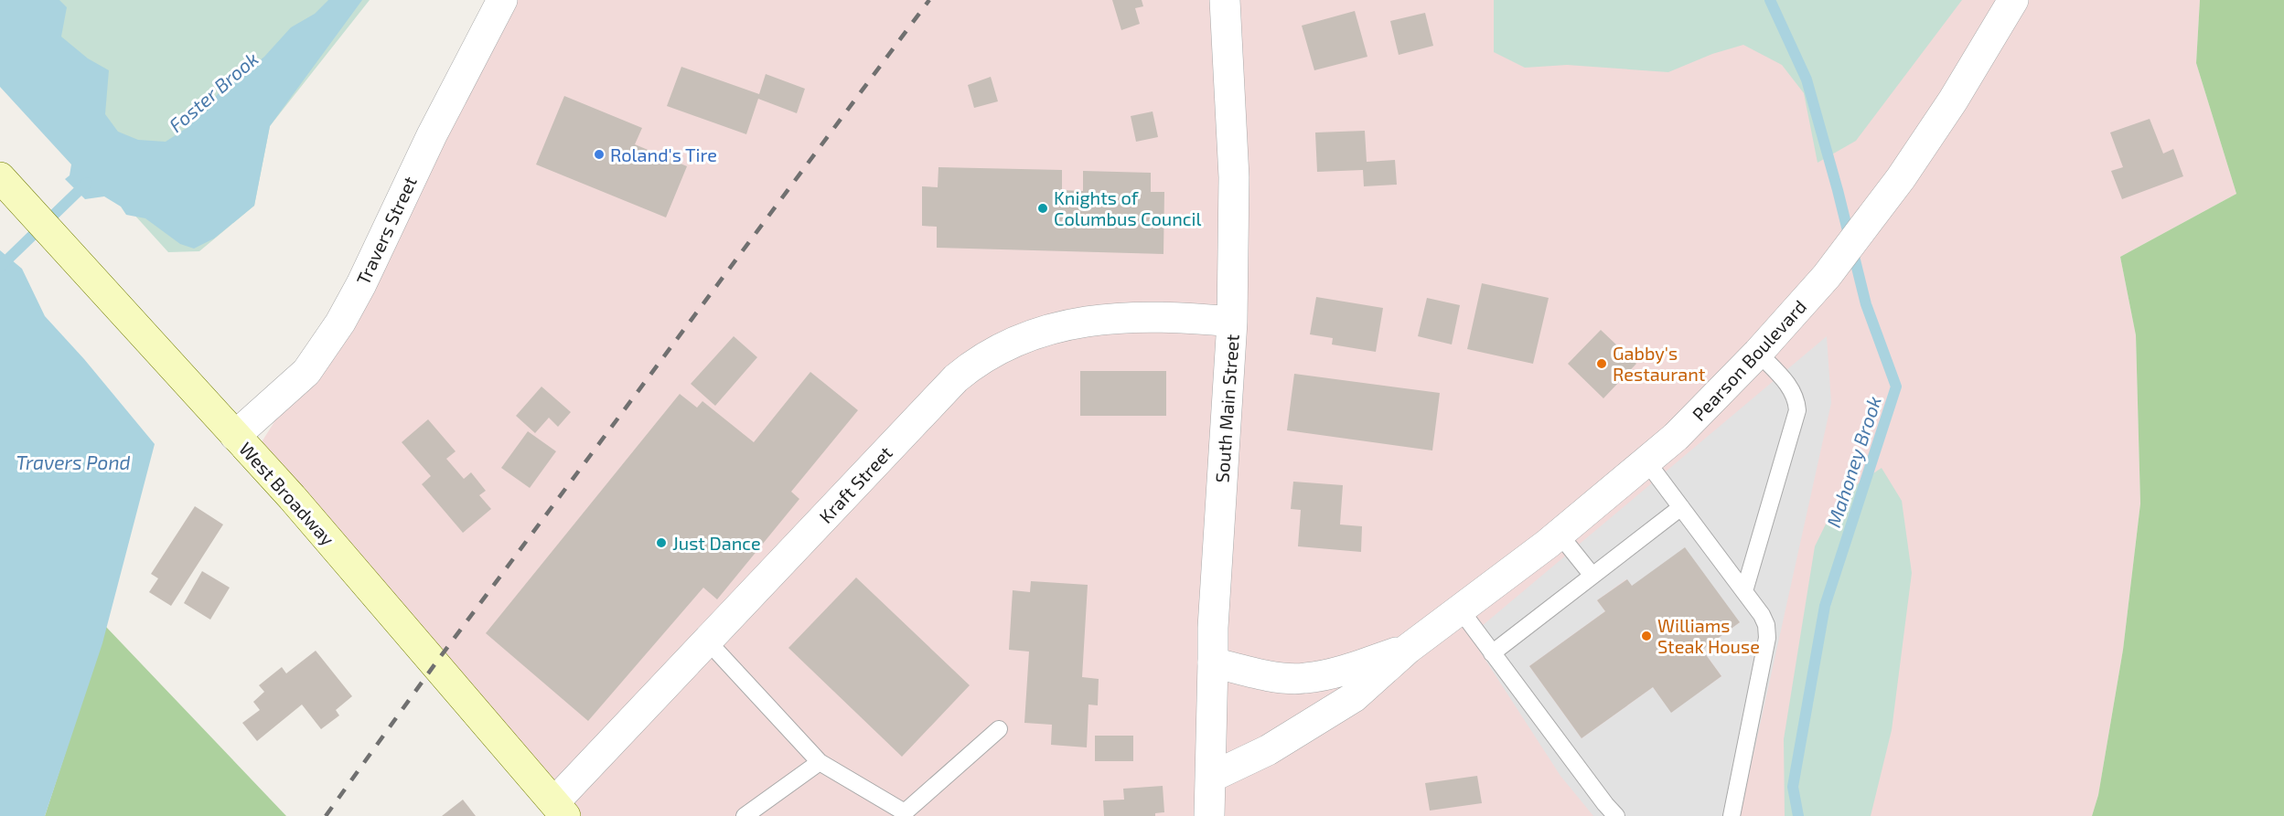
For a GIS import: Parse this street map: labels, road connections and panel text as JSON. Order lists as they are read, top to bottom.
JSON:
{
  "streets": {
    "main road": ["West Broadway"],
    "street": [
      "Travers Street",
      "Pearson Boulevard",
      "South Main Street",
      "Kraft Street"
    ]
  },
  "crossings": [
    ["Travers Street", "West Broadway"],
    ["Pearson Boulevard", "South Main Street"],
    ["South Main Street", "Kraft Street"],
    ["Kraft Street", "West Broadway"]
  ],
  "water": ["Foster Brook", "Travers Pond", "Mahoney Brook"],
  "places": [
    "Roland's Tire",
    "Knights of Columbus Council",
    "Gabby's Restaurant",
    "Just Dance",
    "Williams Steak House"
  ]
}
